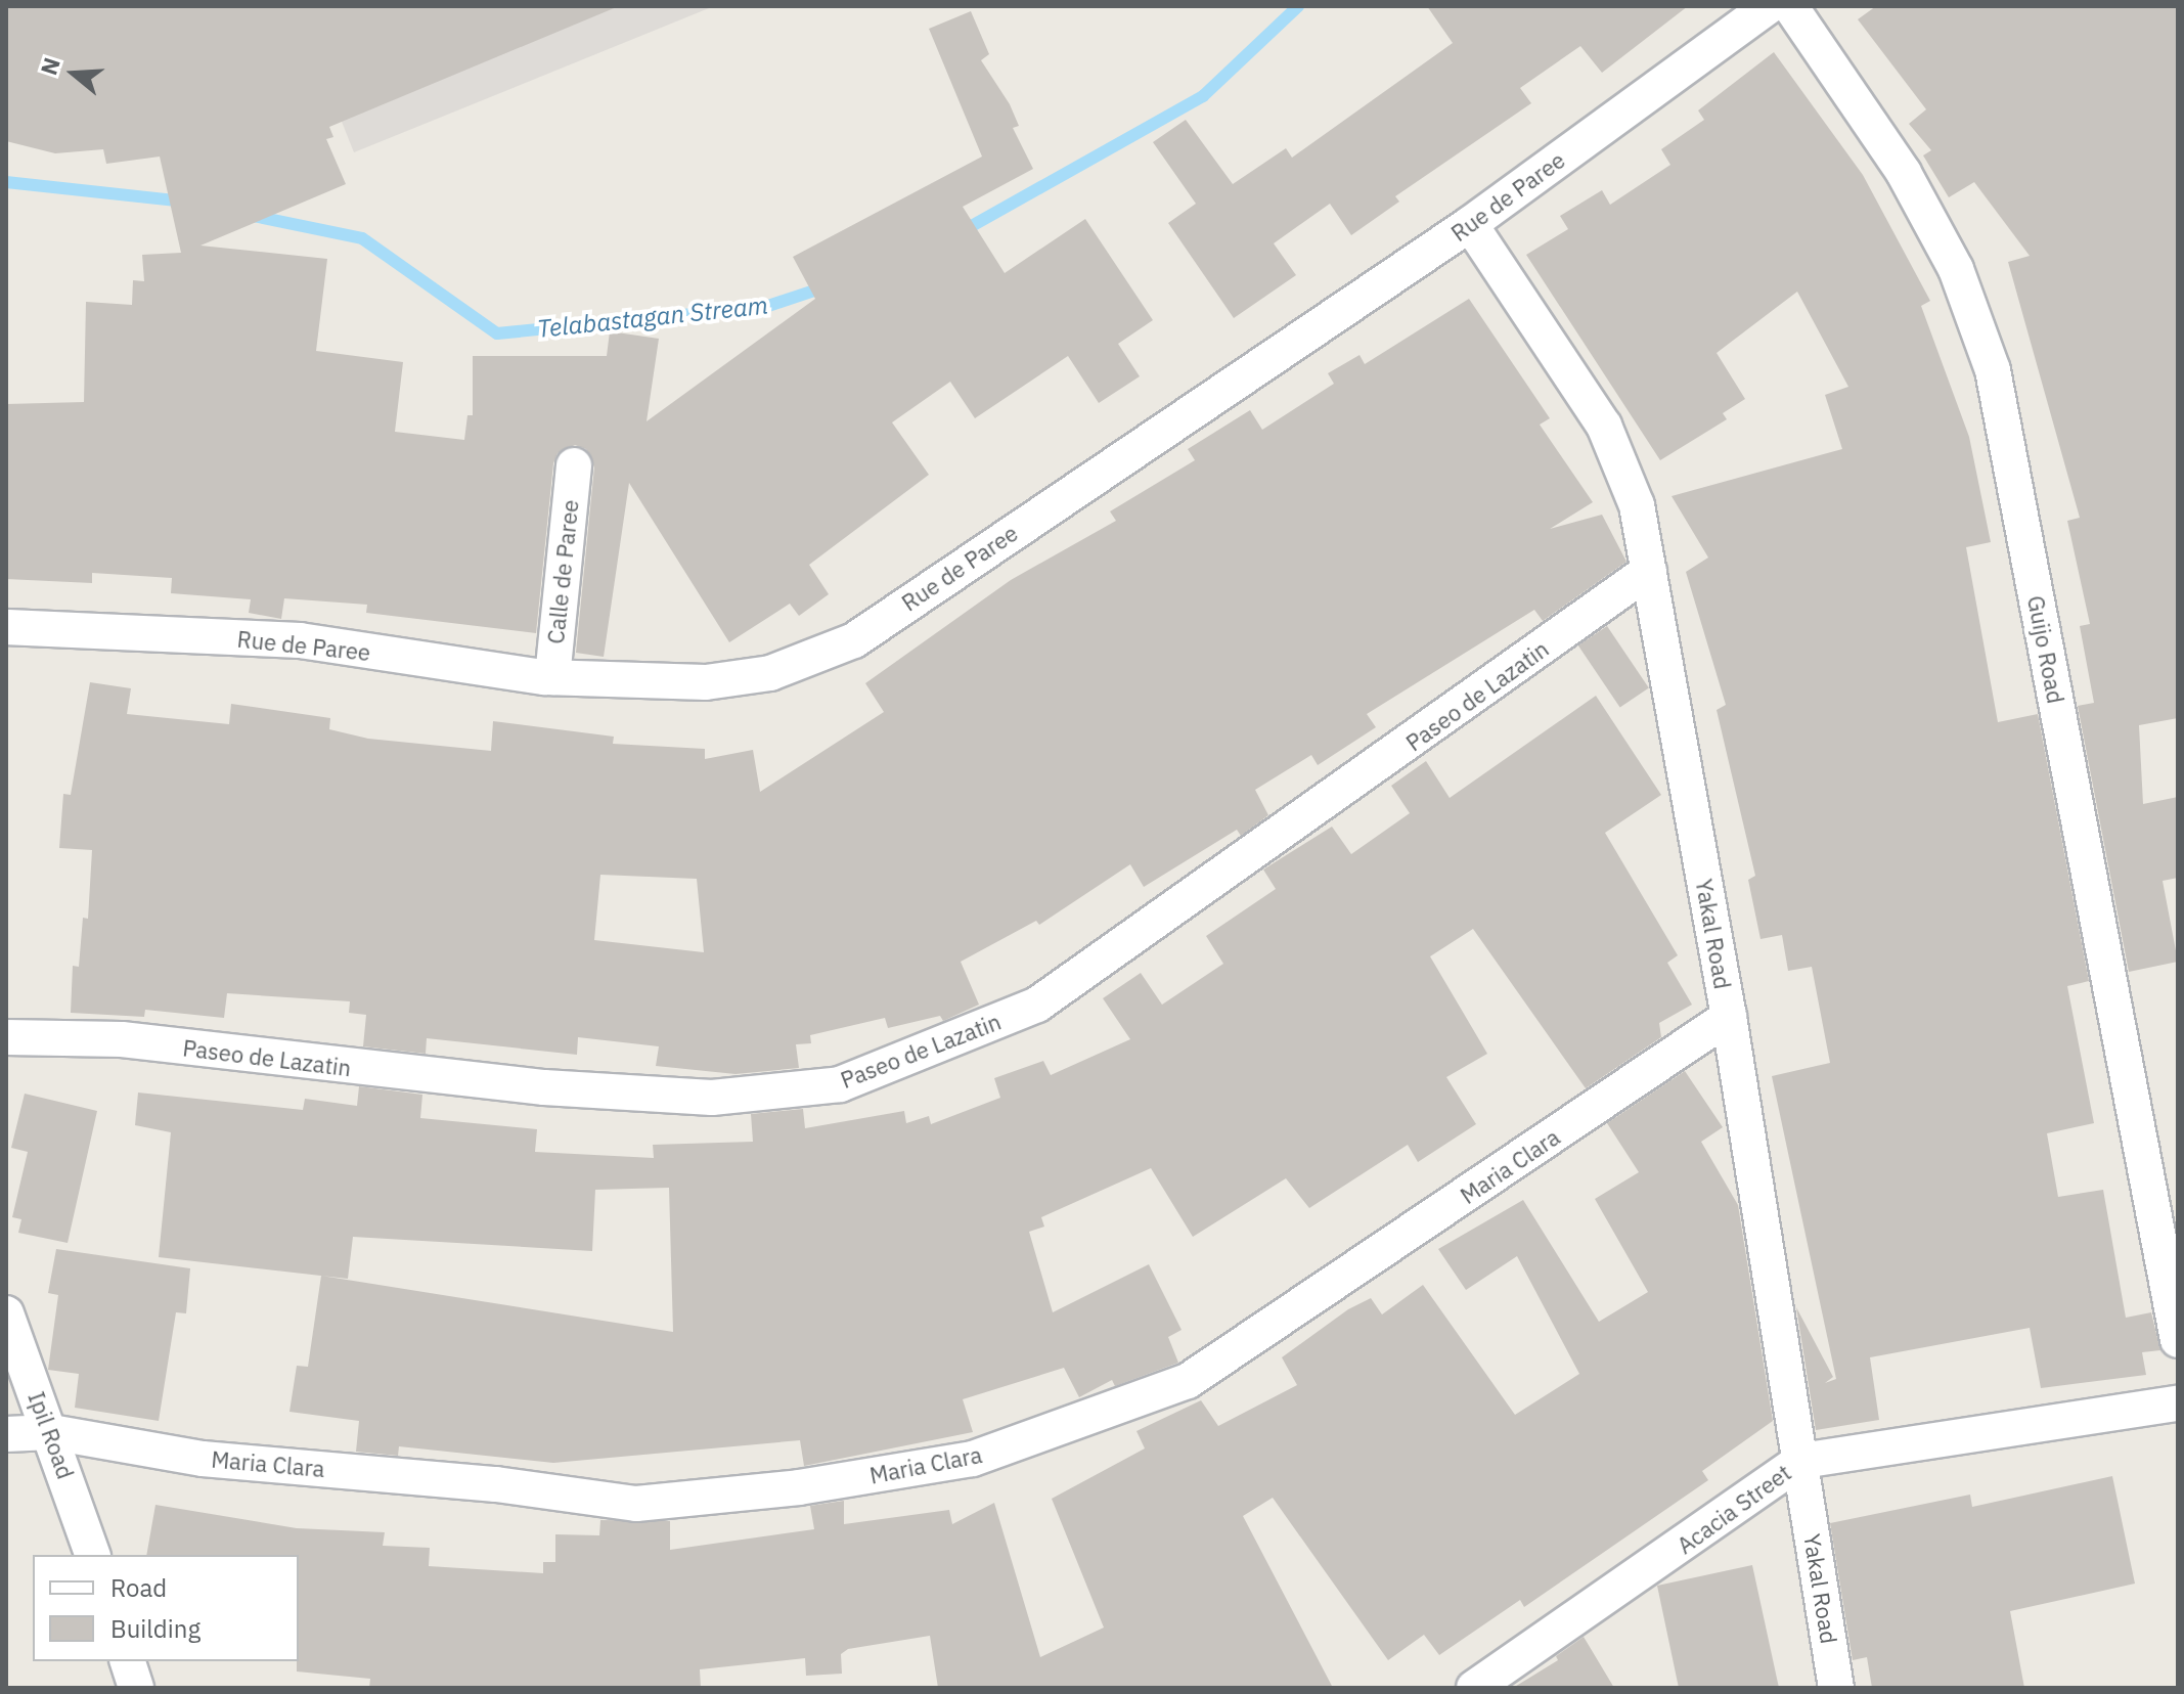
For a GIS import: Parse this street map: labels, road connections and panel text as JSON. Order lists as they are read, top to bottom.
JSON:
{
  "streets": {
    "street": [
      "Rue de Paree",
      "Calle de Paree",
      "Guijo Road",
      "Paseo de Lazatin",
      "Yakal Road",
      "Maria Clara",
      "Ipil Road",
      "Acacia Street"
    ]
  },
  "crossings": [
    ["Rue de Paree", "Calle de Paree"],
    ["Rue de Paree", "Yakal Road"],
    ["Paseo de Lazatin", "Yakal Road"],
    ["Yakal Road", "Maria Clara"],
    ["Yakal Road", "Acacia Street"],
    ["Maria Clara", "Ipil Road"]
  ],
  "water": ["Telabastagan Stream"],
  "legend": ["Road", "Building"],
  "north": "left"
}
